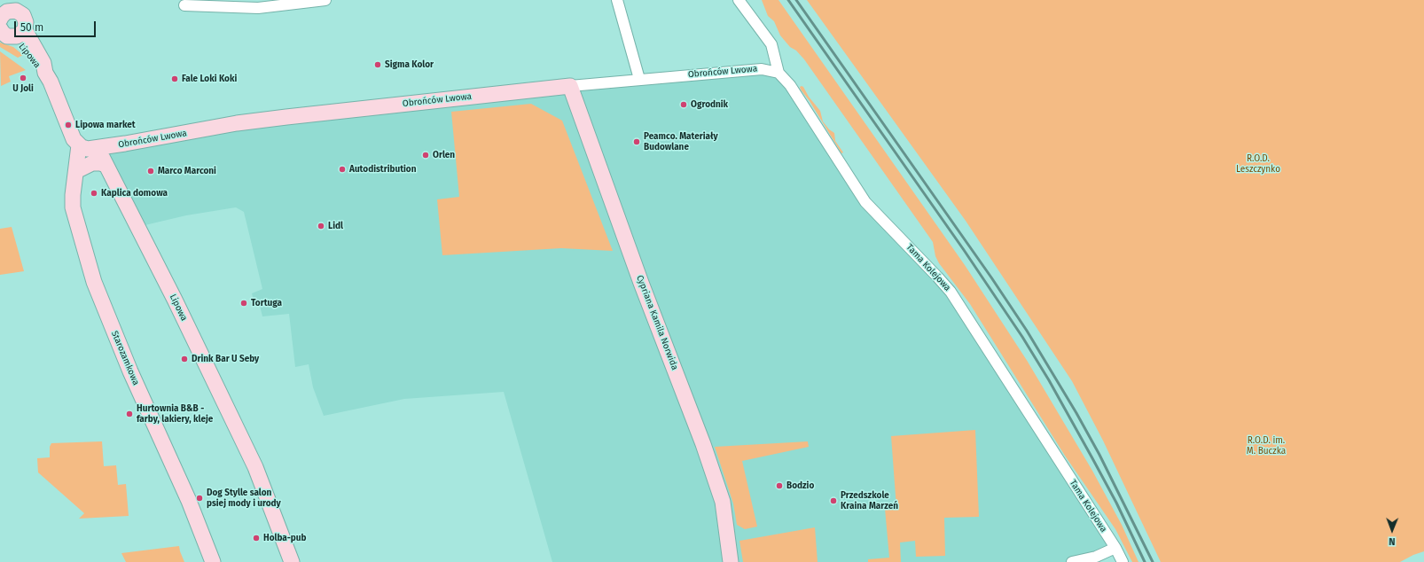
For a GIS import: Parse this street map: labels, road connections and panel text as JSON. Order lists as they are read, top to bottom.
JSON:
{
  "streets": {
    "street": [
      "Lipowa",
      "Obrońców Lwowa",
      "Tama Kolejowa",
      "Cypriana Kamila Norwida",
      "Starozamkowa"
    ]
  },
  "crossings": [
    ["Lipowa", "Obrońców Lwowa"],
    ["Lipowa", "Starozamkowa"],
    ["Obrońców Lwowa", "Tama Kolejowa"],
    ["Obrońców Lwowa", "Cypriana Kamila Norwida"]
  ],
  "parks": ["R.O.D. Leszczynko", "R.O.D. im. M. Buczka"],
  "places": [
    "Sigma Kolor",
    "U Joli",
    "Fale Loki Koki",
    "Ogrodnik",
    "Lipowa market",
    "Peamco. Materiały Budowlane",
    "Orlen",
    "Autodistribution",
    "Marco Marconi",
    "Kaplica domowa",
    "Lidl",
    "Tortuga",
    "Drink Bar U Seby",
    "Hurtownia B&B - farby, lakiery, kleje",
    "Bodzio",
    "Dog Stylle salon psiej mody i urody",
    "Przedszkole Kraina Marzeń",
    "Holba-pub"
  ],
  "scale_bar": "50 m",
  "north": "bottom"
}
